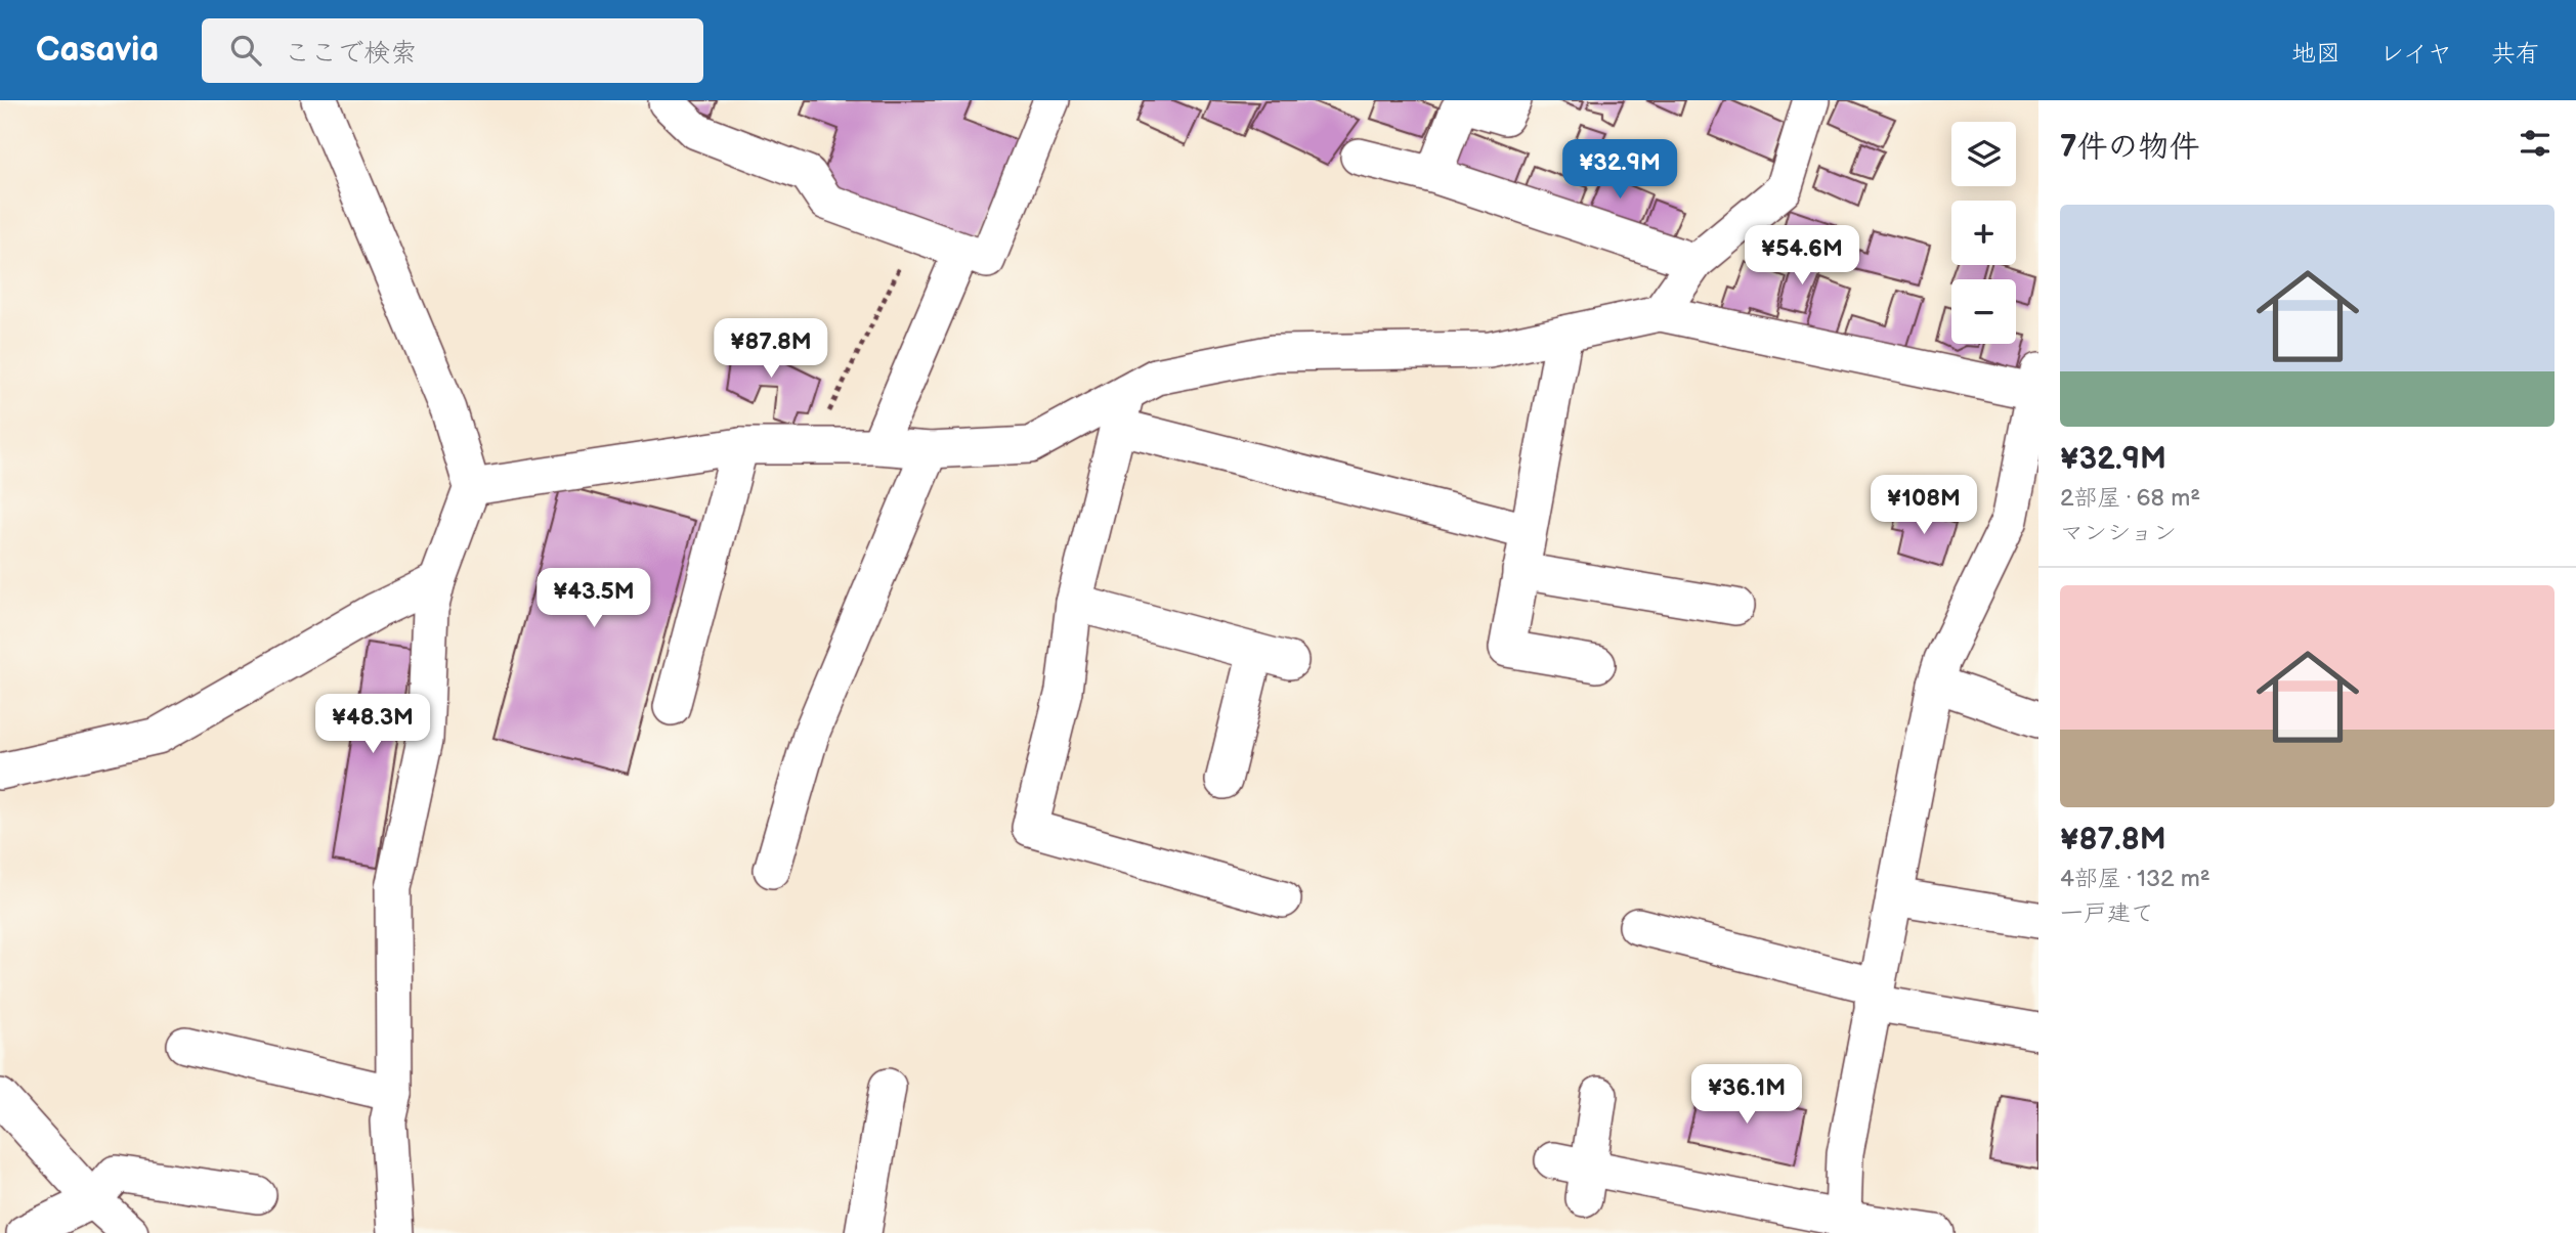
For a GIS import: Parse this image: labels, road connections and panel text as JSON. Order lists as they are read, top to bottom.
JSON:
{
  "page": {
    "header": "Casavia",
    "search": "ここで検索",
    "nav": ["地図", "レイヤ", "共有"],
    "heading": "7件の物件",
    "map_buttons": ["+", "−"],
    "price": [
      "¥32.9M",
      "¥54.6M",
      "¥87.8M",
      "¥108M",
      "¥43.5M",
      "¥48.3M",
      "¥36.1M"
    ],
    "list": [
      {
        "name": "¥32.9M",
        "note": "2部屋 · 68 m² · マンション"
      },
      {
        "name": "¥87.8M",
        "note": "4部屋 · 132 m² · 一戸建て"
      }
    ]
  }
}
